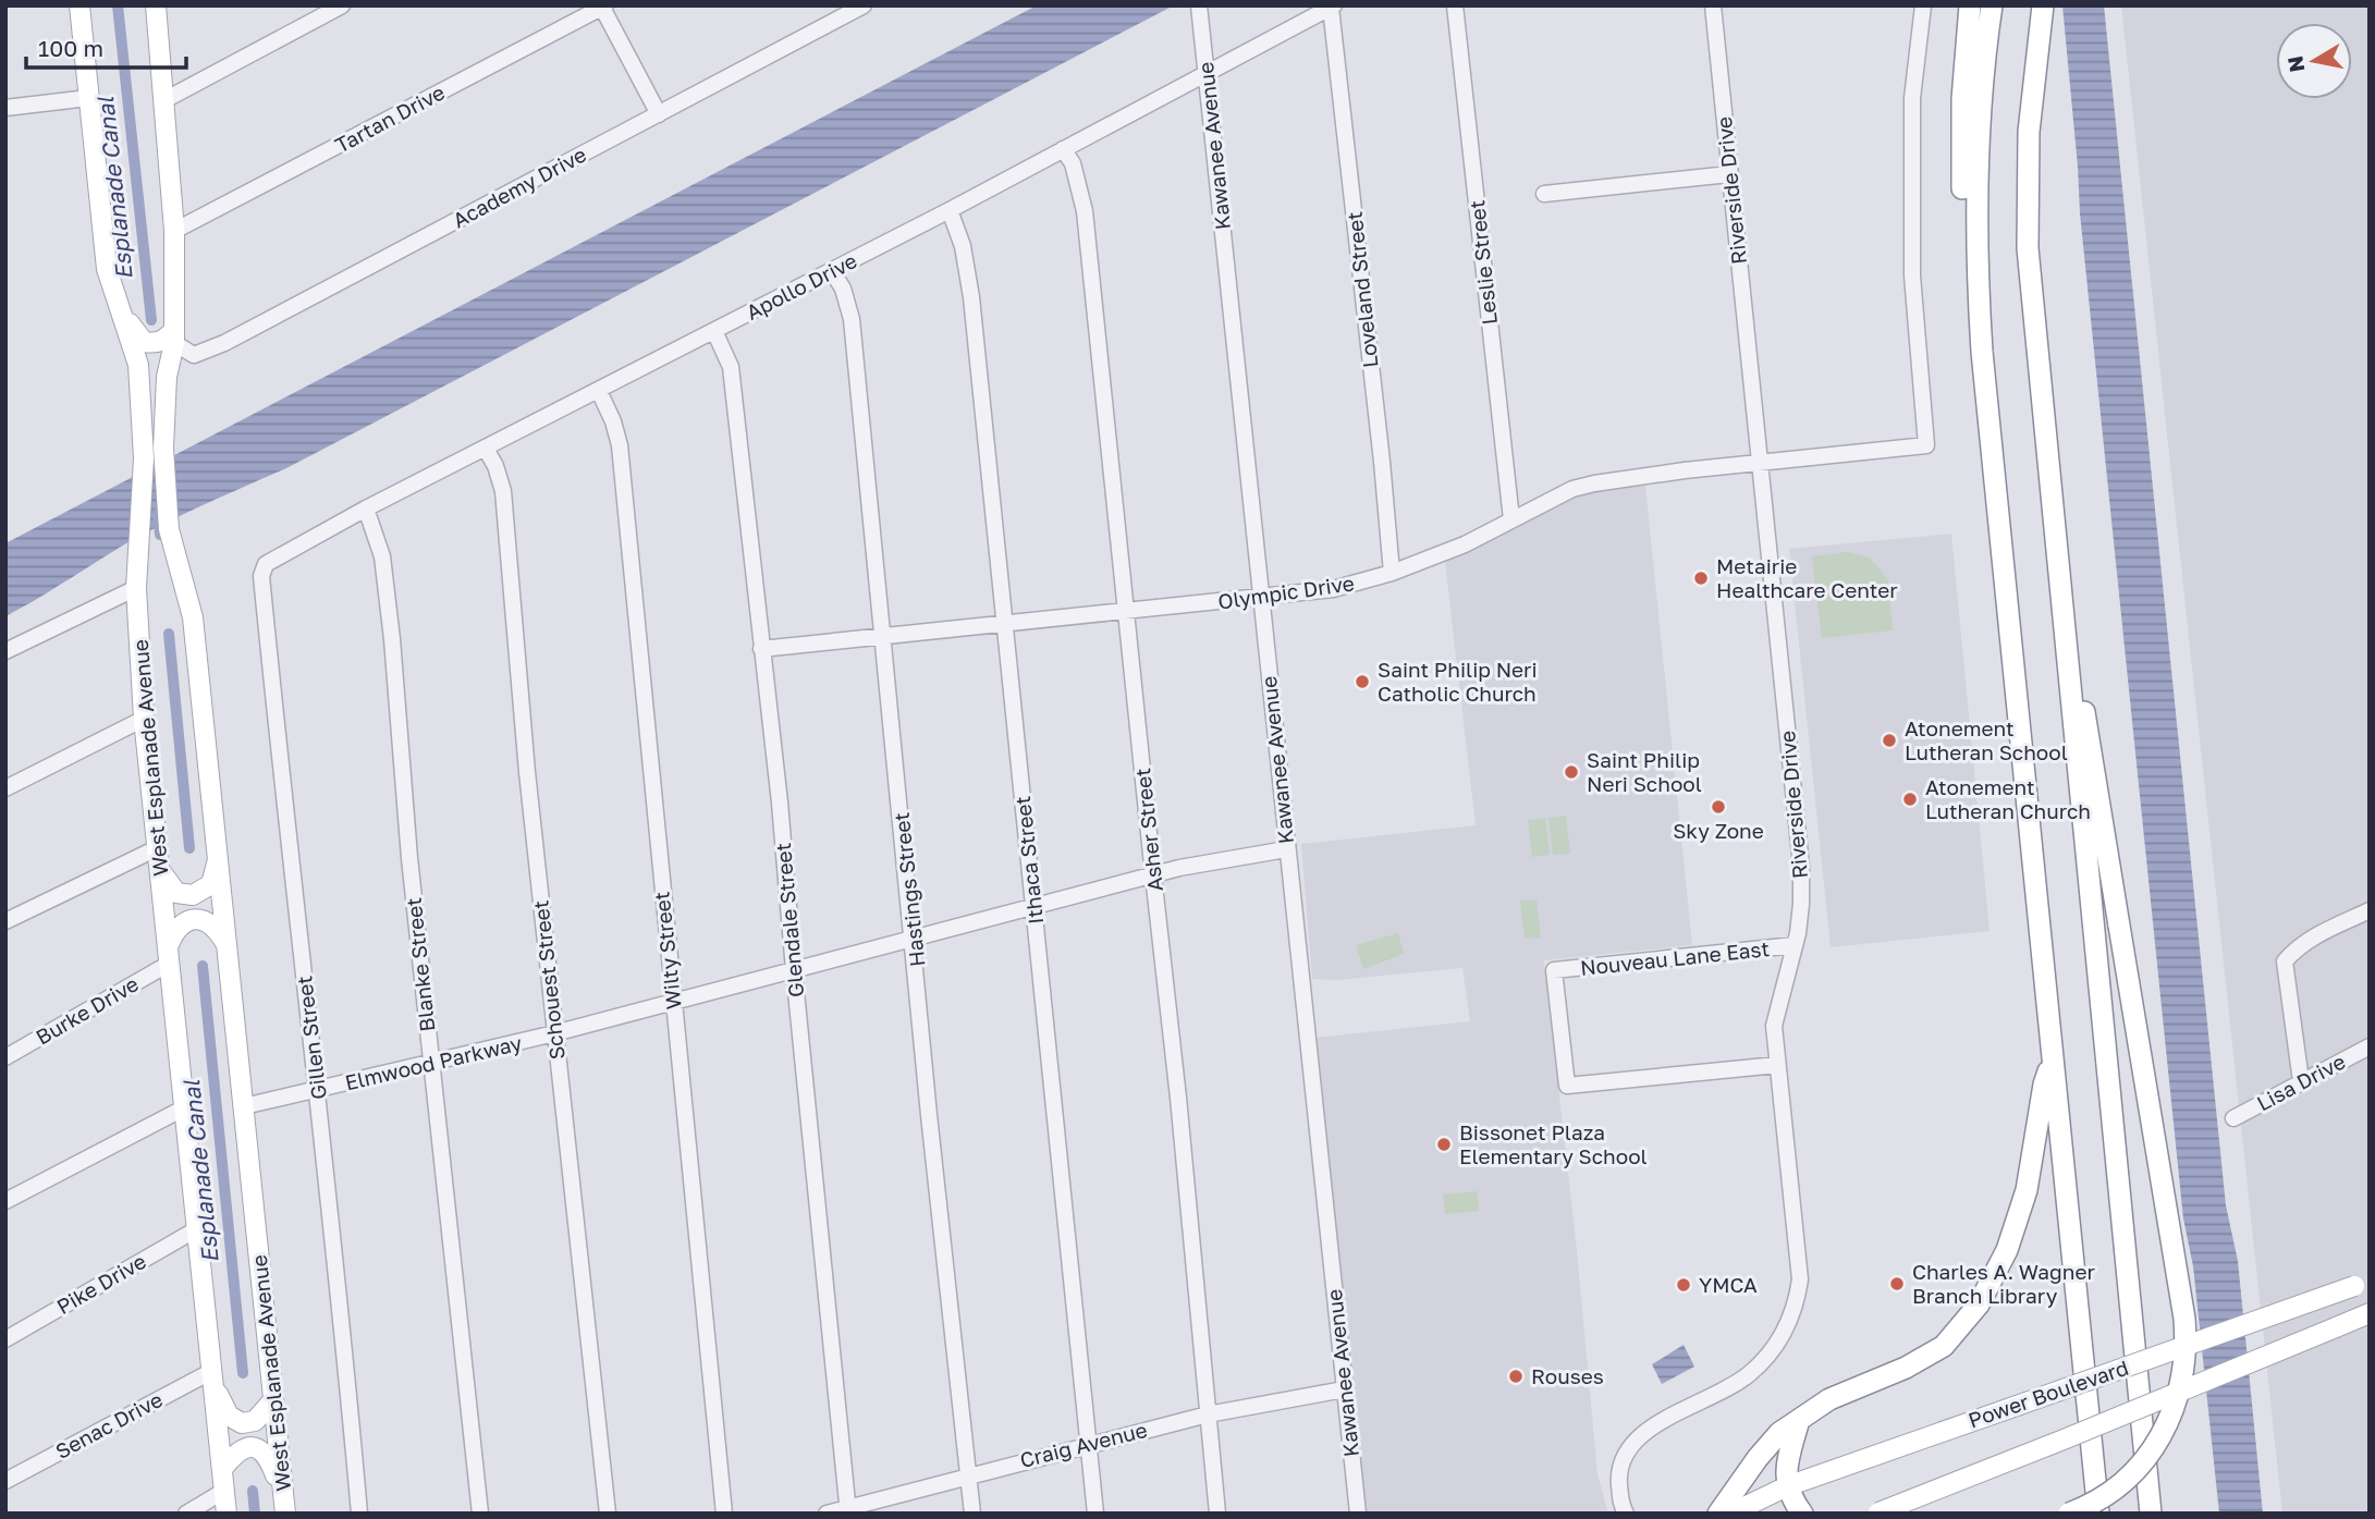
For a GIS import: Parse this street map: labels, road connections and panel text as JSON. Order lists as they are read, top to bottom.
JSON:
{
  "streets": {
    "main road": ["West Esplanade Avenue", "Power Boulevard"],
    "street": [
      "Tartan Drive",
      "Kawanee Avenue",
      "Academy Drive",
      "Riverside Drive",
      "Leslie Street",
      "Apollo Drive",
      "Loveland Street",
      "Olympic Drive",
      "Asher Street",
      "Ithaca Street",
      "Hastings Street",
      "Glendale Street",
      "Wilty Street",
      "Nouveau Lane East",
      "Blanke Street",
      "Schouest Street",
      "Burke Drive",
      "Gillen Street",
      "Elmwood Parkway",
      "Lisa Drive",
      "Pike Drive",
      "Senac Drive",
      "Craig Avenue"
    ]
  },
  "crossings": [
    ["Tartan Drive", "West Esplanade Avenue"],
    ["Kawanee Avenue", "Apollo Drive"],
    ["Kawanee Avenue", "Olympic Drive"],
    ["Kawanee Avenue", "Elmwood Parkway"],
    ["Kawanee Avenue", "Craig Avenue"],
    ["Academy Drive", "West Esplanade Avenue"],
    ["Riverside Drive", "Olympic Drive"],
    ["Riverside Drive", "Nouveau Lane East"],
    ["Leslie Street", "Olympic Drive"],
    ["Apollo Drive", "Loveland Street"],
    ["Apollo Drive", "Asher Street"],
    ["Apollo Drive", "Ithaca Street"],
    ["Apollo Drive", "Hastings Street"],
    ["Apollo Drive", "Glendale Street"],
    ["Apollo Drive", "Wilty Street"],
    ["Apollo Drive", "Blanke Street"],
    ["Apollo Drive", "Schouest Street"],
    ["Apollo Drive", "Gillen Street"],
    ["Loveland Street", "Olympic Drive"],
    ["Olympic Drive", "Asher Street"],
    ["Olympic Drive", "Ithaca Street"],
    ["Olympic Drive", "Hastings Street"],
    ["Olympic Drive", "Glendale Street"],
    ["West Esplanade Avenue", "Burke Drive"],
    ["West Esplanade Avenue", "Elmwood Parkway"],
    ["West Esplanade Avenue", "Pike Drive"],
    ["West Esplanade Avenue", "Senac Drive"],
    ["Asher Street", "Elmwood Parkway"],
    ["Asher Street", "Craig Avenue"],
    ["Ithaca Street", "Elmwood Parkway"],
    ["Ithaca Street", "Craig Avenue"],
    ["Hastings Street", "Elmwood Parkway"],
    ["Hastings Street", "Craig Avenue"],
    ["Glendale Street", "Elmwood Parkway"],
    ["Glendale Street", "Craig Avenue"],
    ["Wilty Street", "Elmwood Parkway"],
    ["Blanke Street", "Elmwood Parkway"],
    ["Schouest Street", "Elmwood Parkway"],
    ["Gillen Street", "Elmwood Parkway"]
  ],
  "water": ["Esplanade Canal"],
  "places": [
    "Metairie Healthcare Center",
    "Saint Philip Neri Catholic Church",
    "Atonement Lutheran School",
    "Saint Philip Neri School",
    "Atonement Lutheran Church",
    "Sky Zone",
    "Bissonet Plaza Elementary School",
    "Charles A. Wagner Branch Library",
    "YMCA",
    "Rouses"
  ],
  "scale_bar": "100 m",
  "north": "left"
}
